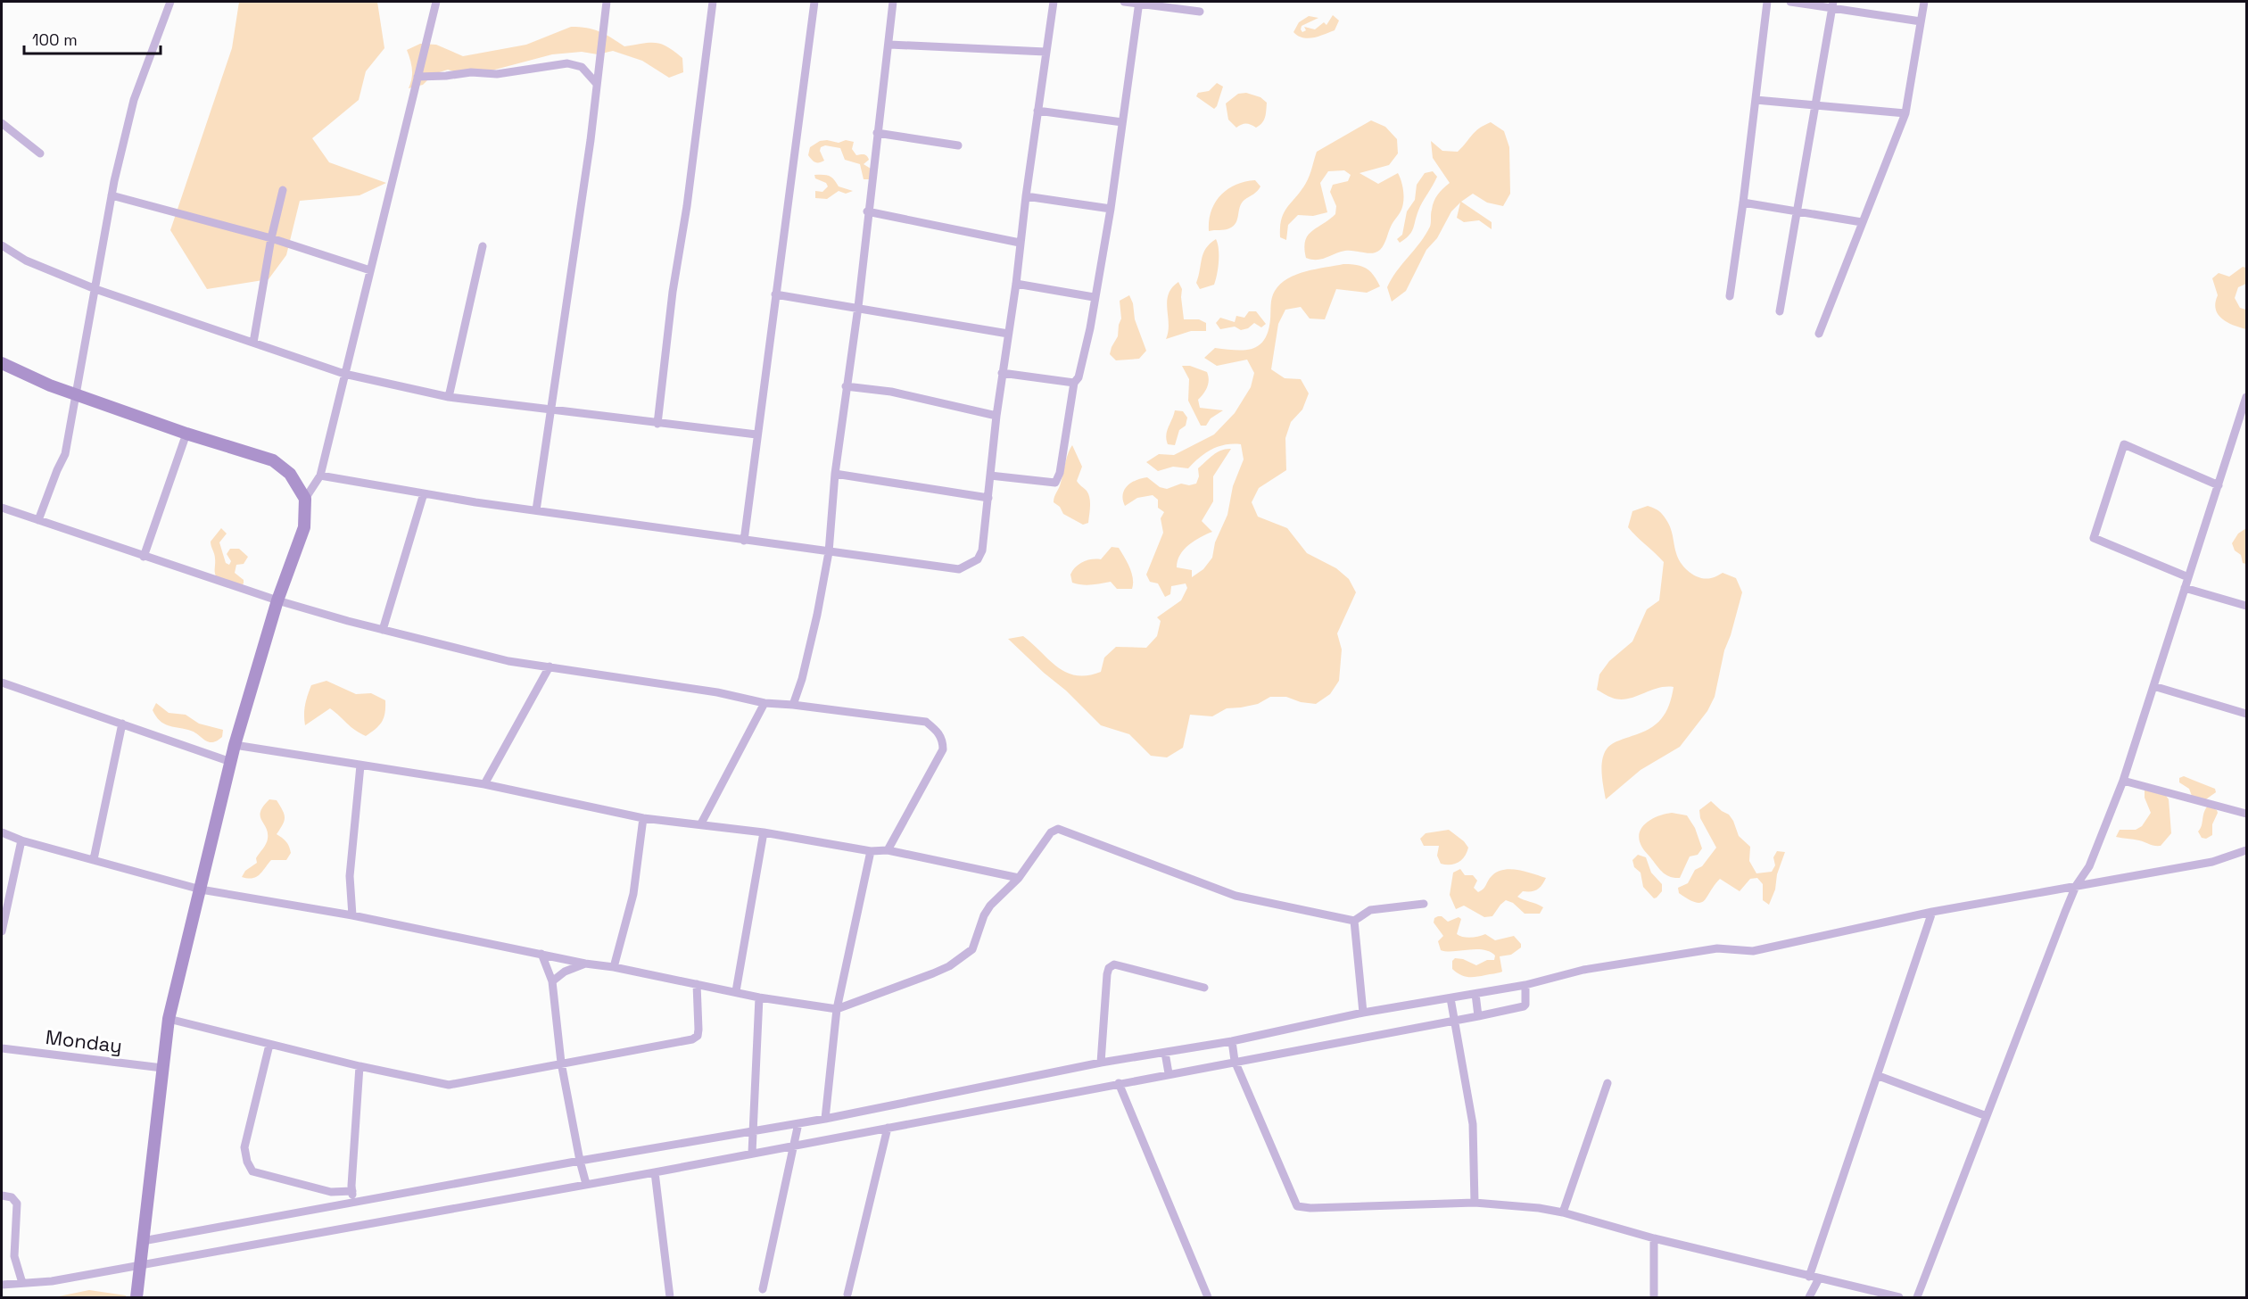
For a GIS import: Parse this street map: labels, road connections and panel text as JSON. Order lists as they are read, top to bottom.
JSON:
{
  "streets": {
    "street": ["Monday"]
  },
  "scale_bar": "100 m"
}
